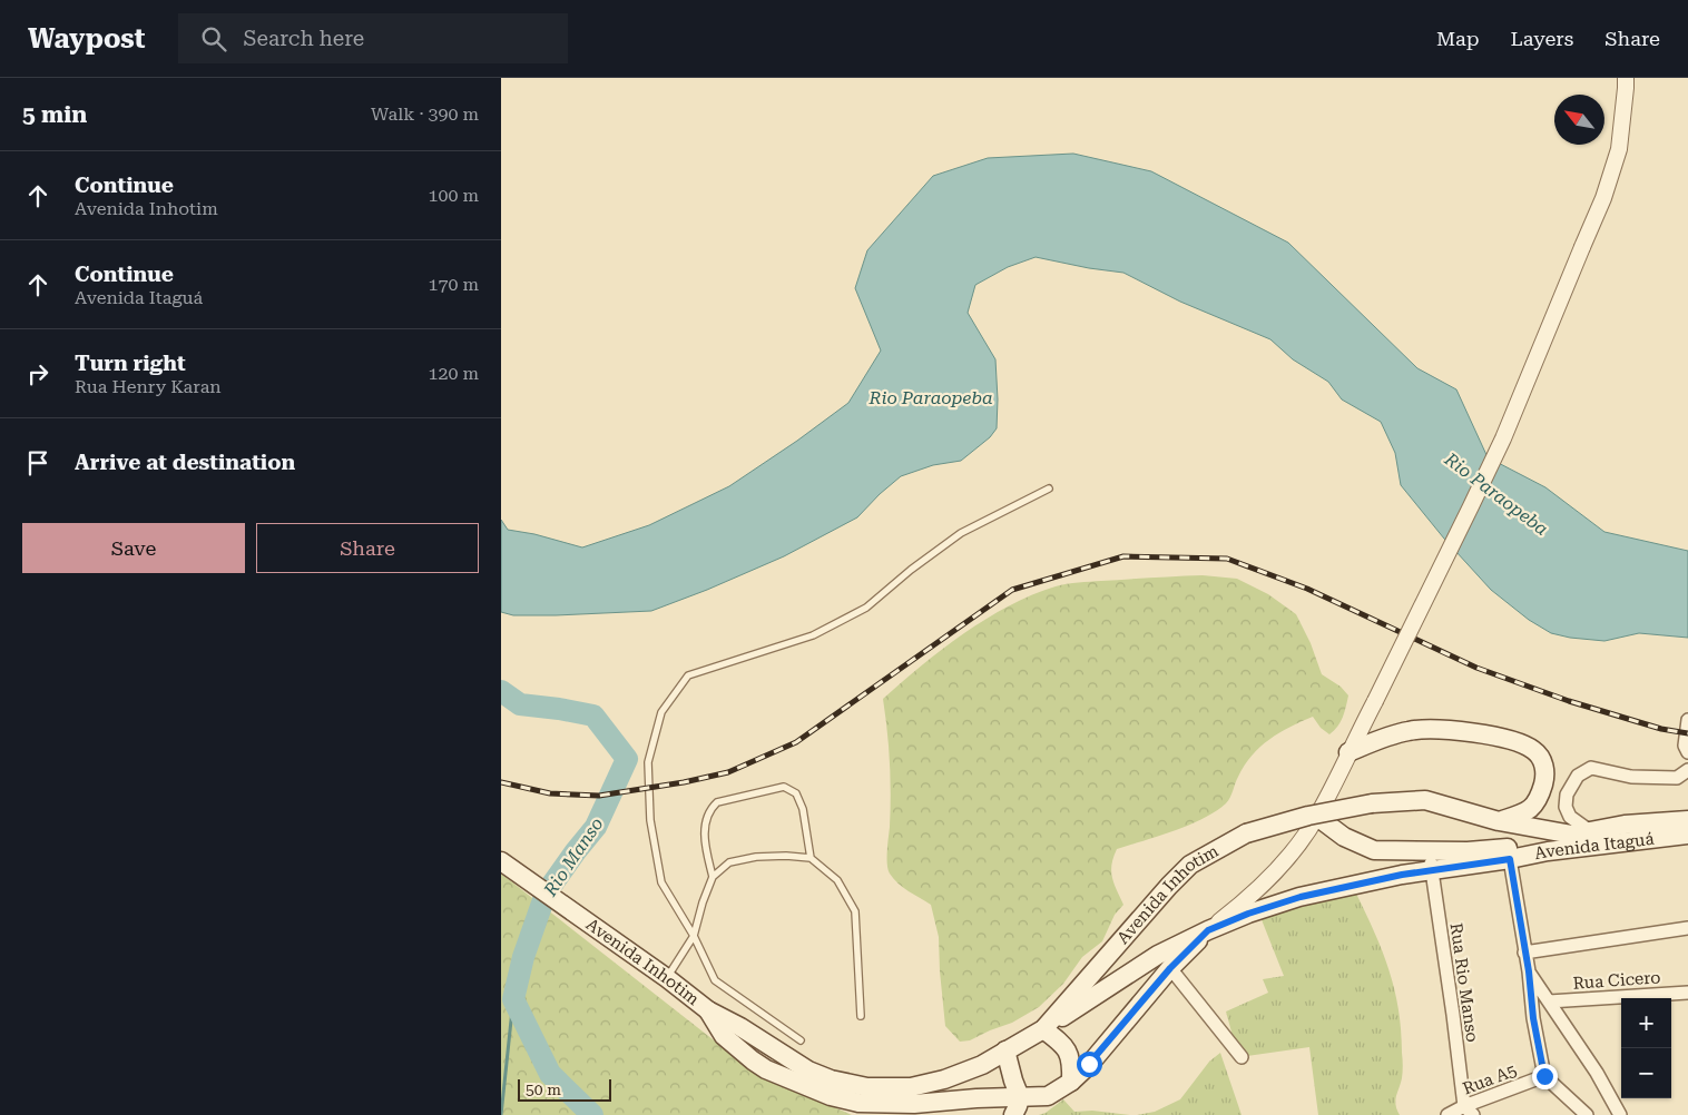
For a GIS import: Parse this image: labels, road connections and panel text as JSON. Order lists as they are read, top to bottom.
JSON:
{
  "streets": {
    "main road": ["Avenida Itaguá", "Avenida Inhotim"],
    "street": ["Rua Cicero", "Rua Rio Manso", "Rua A5"]
  },
  "crossings": [
    ["Avenida Itaguá", "Avenida Inhotim"],
    ["Avenida Itaguá", "Rua Rio Manso"],
    ["Rua Rio Manso", "Rua A5"]
  ],
  "water": ["Rio Paraopeba", "Rio Manso"],
  "scale_bar": "50 m",
  "north": "top left",
  "page": {
    "header": "Waypost",
    "search": "Search here",
    "nav": ["Map", "Layers", "Share"],
    "heading": ["5 min", "Walk · 390 m"],
    "list": [
      ["Continue", "Avenida Inhotim", "100 m"],
      ["Continue", "Avenida Itaguá", "170 m"],
      ["Turn right", "Rua Henry Karan", "120 m"],
      "Arrive at destination"
    ],
    "buttons": ["Save", "Share"],
    "map_buttons": ["+", "−"],
    "scale": "50 m"
  }
}
